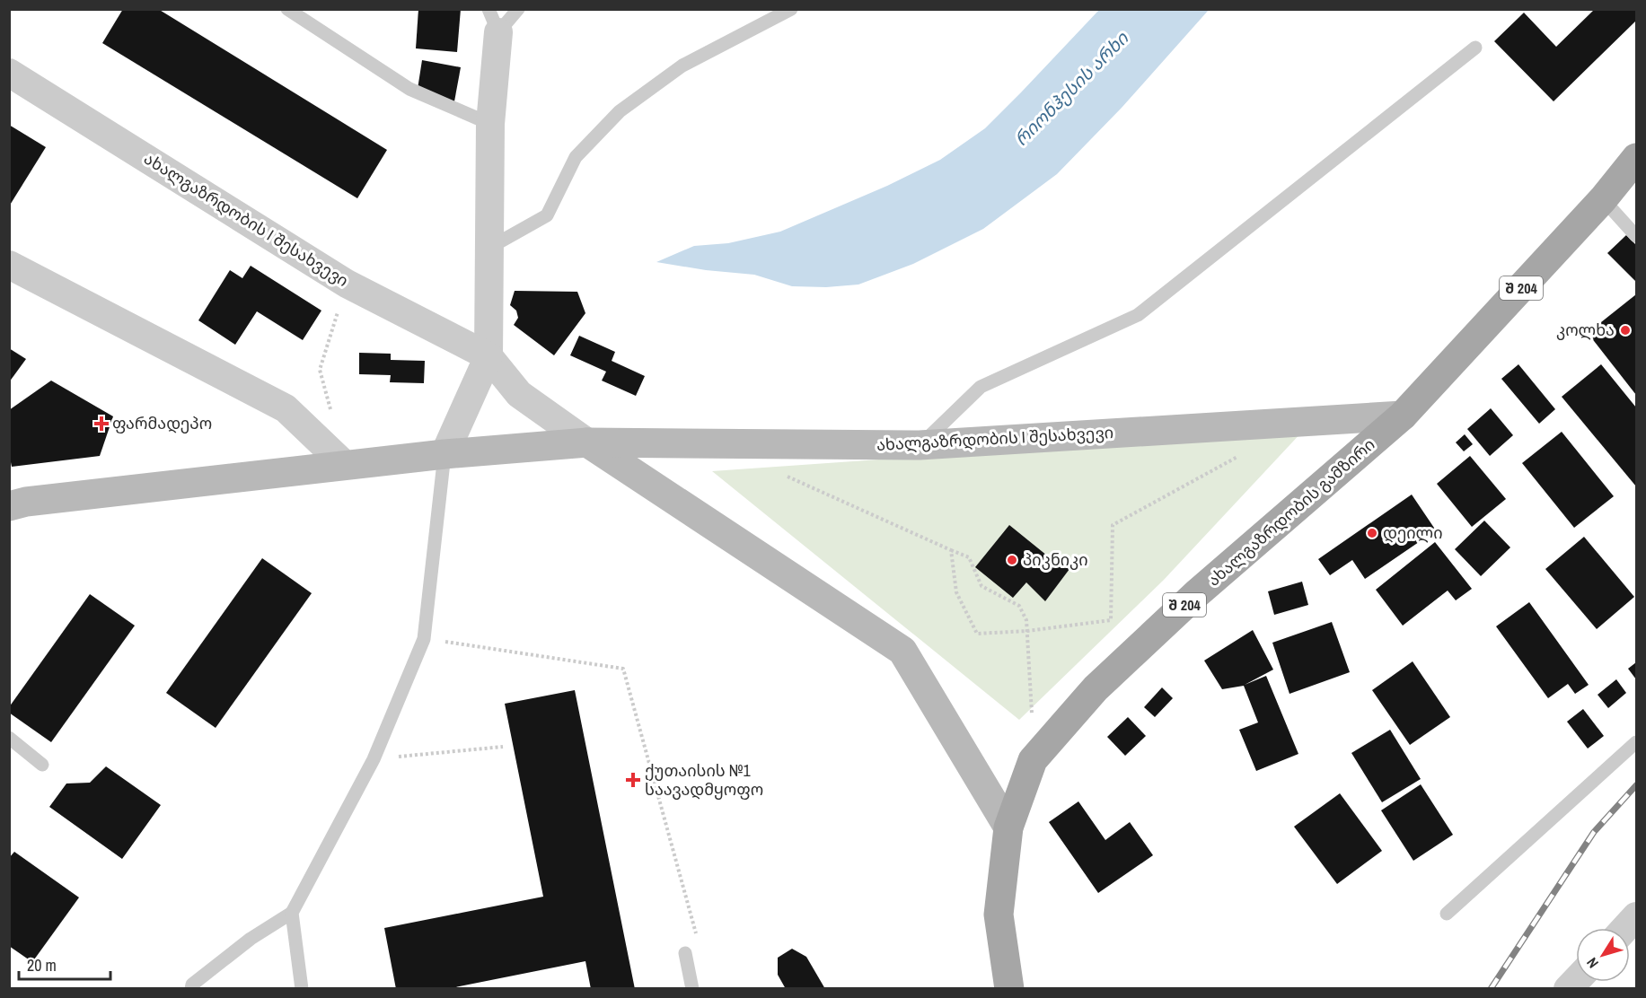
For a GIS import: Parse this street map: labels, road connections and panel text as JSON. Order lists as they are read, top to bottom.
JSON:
{
  "streets": {
    "main road": ["შ 204", "ახალგაზრდობის გამზირი"],
    "street": ["ახალგაზრდობის I შესახვევი"]
  },
  "crossings": [
    ["ახალგაზრდობის I შესახვევი", "ახალგაზრდობის გამზირი"]
  ],
  "water": ["რიონჰესის არხი"],
  "places": {
    "other": ["კოლხა", "დეილი", "პიკნიკი"],
    "health": ["ფარმადეპო", "ქუთაისის №1 საავადმყოფო"]
  },
  "scale_bar": "20 m",
  "north": "bottom left"
}
